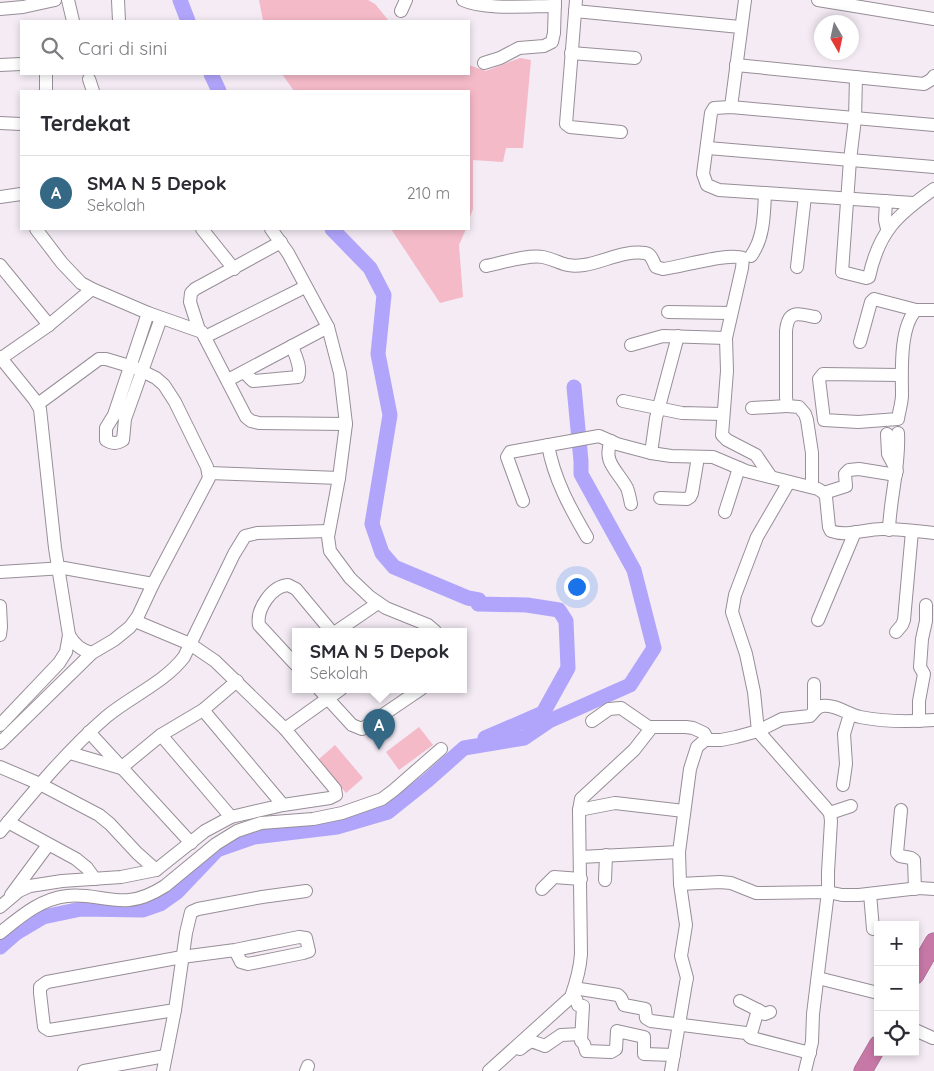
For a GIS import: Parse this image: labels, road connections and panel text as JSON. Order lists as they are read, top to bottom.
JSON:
{
  "north": "bottom",
  "page": {
    "search": "Cari di sini",
    "heading": "Terdekat",
    "list": [
      {
        "mark": "A",
        "name": "SMA N 5 Depok",
        "note": "Sekolah",
        "value": "210 m"
      }
    ],
    "popup": ["SMA N 5 Depok", "Sekolah"],
    "pins": "A",
    "map_buttons": ["+", "−"]
  }
}
